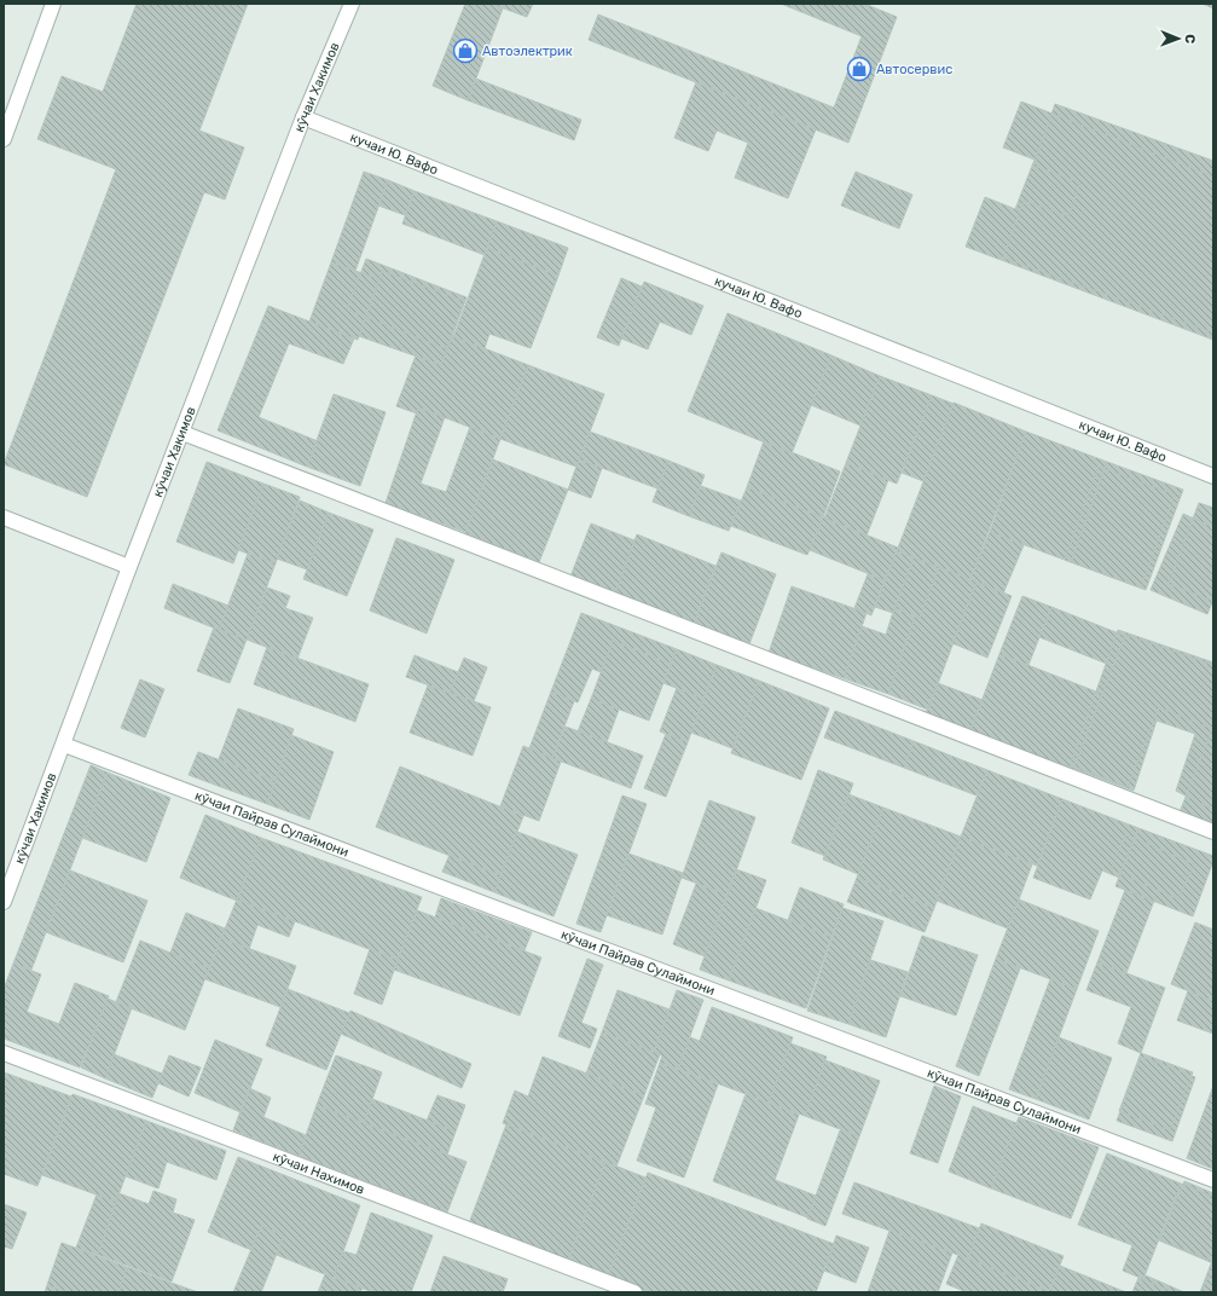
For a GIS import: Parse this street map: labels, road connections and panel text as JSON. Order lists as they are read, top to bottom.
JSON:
{
  "streets": {
    "street": [
      "кӯчаи Хакимов",
      "кучаи Ю. Вафо",
      "кӯчаи Пайрав Сулаймони",
      "кӯчаи Нахимов"
    ]
  },
  "crossings": [
    ["кӯчаи Хакимов", "кучаи Ю. Вафо"],
    ["кӯчаи Хакимов", "кӯчаи Пайрав Сулаймони"]
  ],
  "places": {
    "shop": ["Автоэлектрик", "Автосервис"]
  },
  "north": "right"
}
